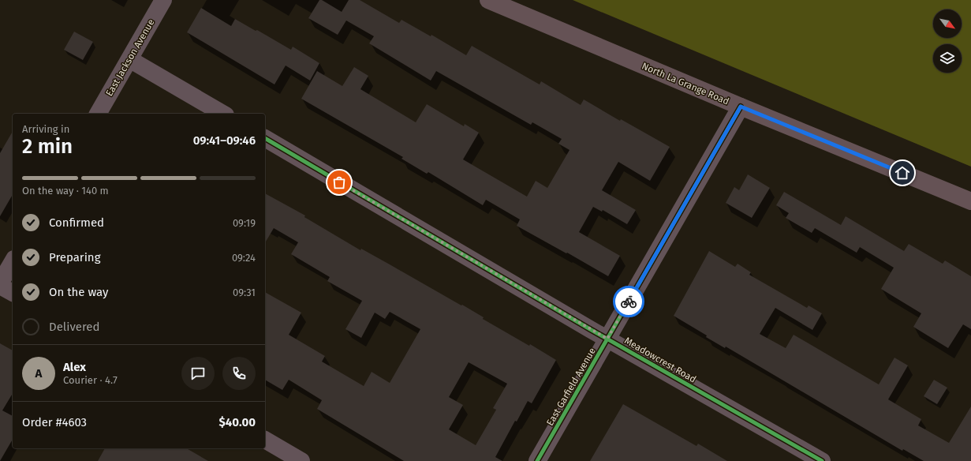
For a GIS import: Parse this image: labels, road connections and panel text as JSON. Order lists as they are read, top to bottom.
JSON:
{
  "streets": {
    "main road": ["North La Grange Road"],
    "street": ["East Jackson Avenue", "Meadowcrest Road", "East Garfield Avenue"]
  },
  "crossings": [
    ["North La Grange Road", "East Garfield Avenue"],
    ["Meadowcrest Road", "East Garfield Avenue"]
  ],
  "north": "bottom right",
  "page": {
    "heading": ["2 min", "Arriving in", "09:41–09:46"],
    "panel": [
      "Alex",
      "Courier · 4.7",
      "Order #4603",
      "$40.00"
    ],
    "bar": "On the way · 140 m",
    "list": [
      ["Confirmed", "09:19"],
      ["Preparing", "09:24"],
      ["On the way", "09:31"],
      "Delivered"
    ],
    "round": "A"
  }
}
